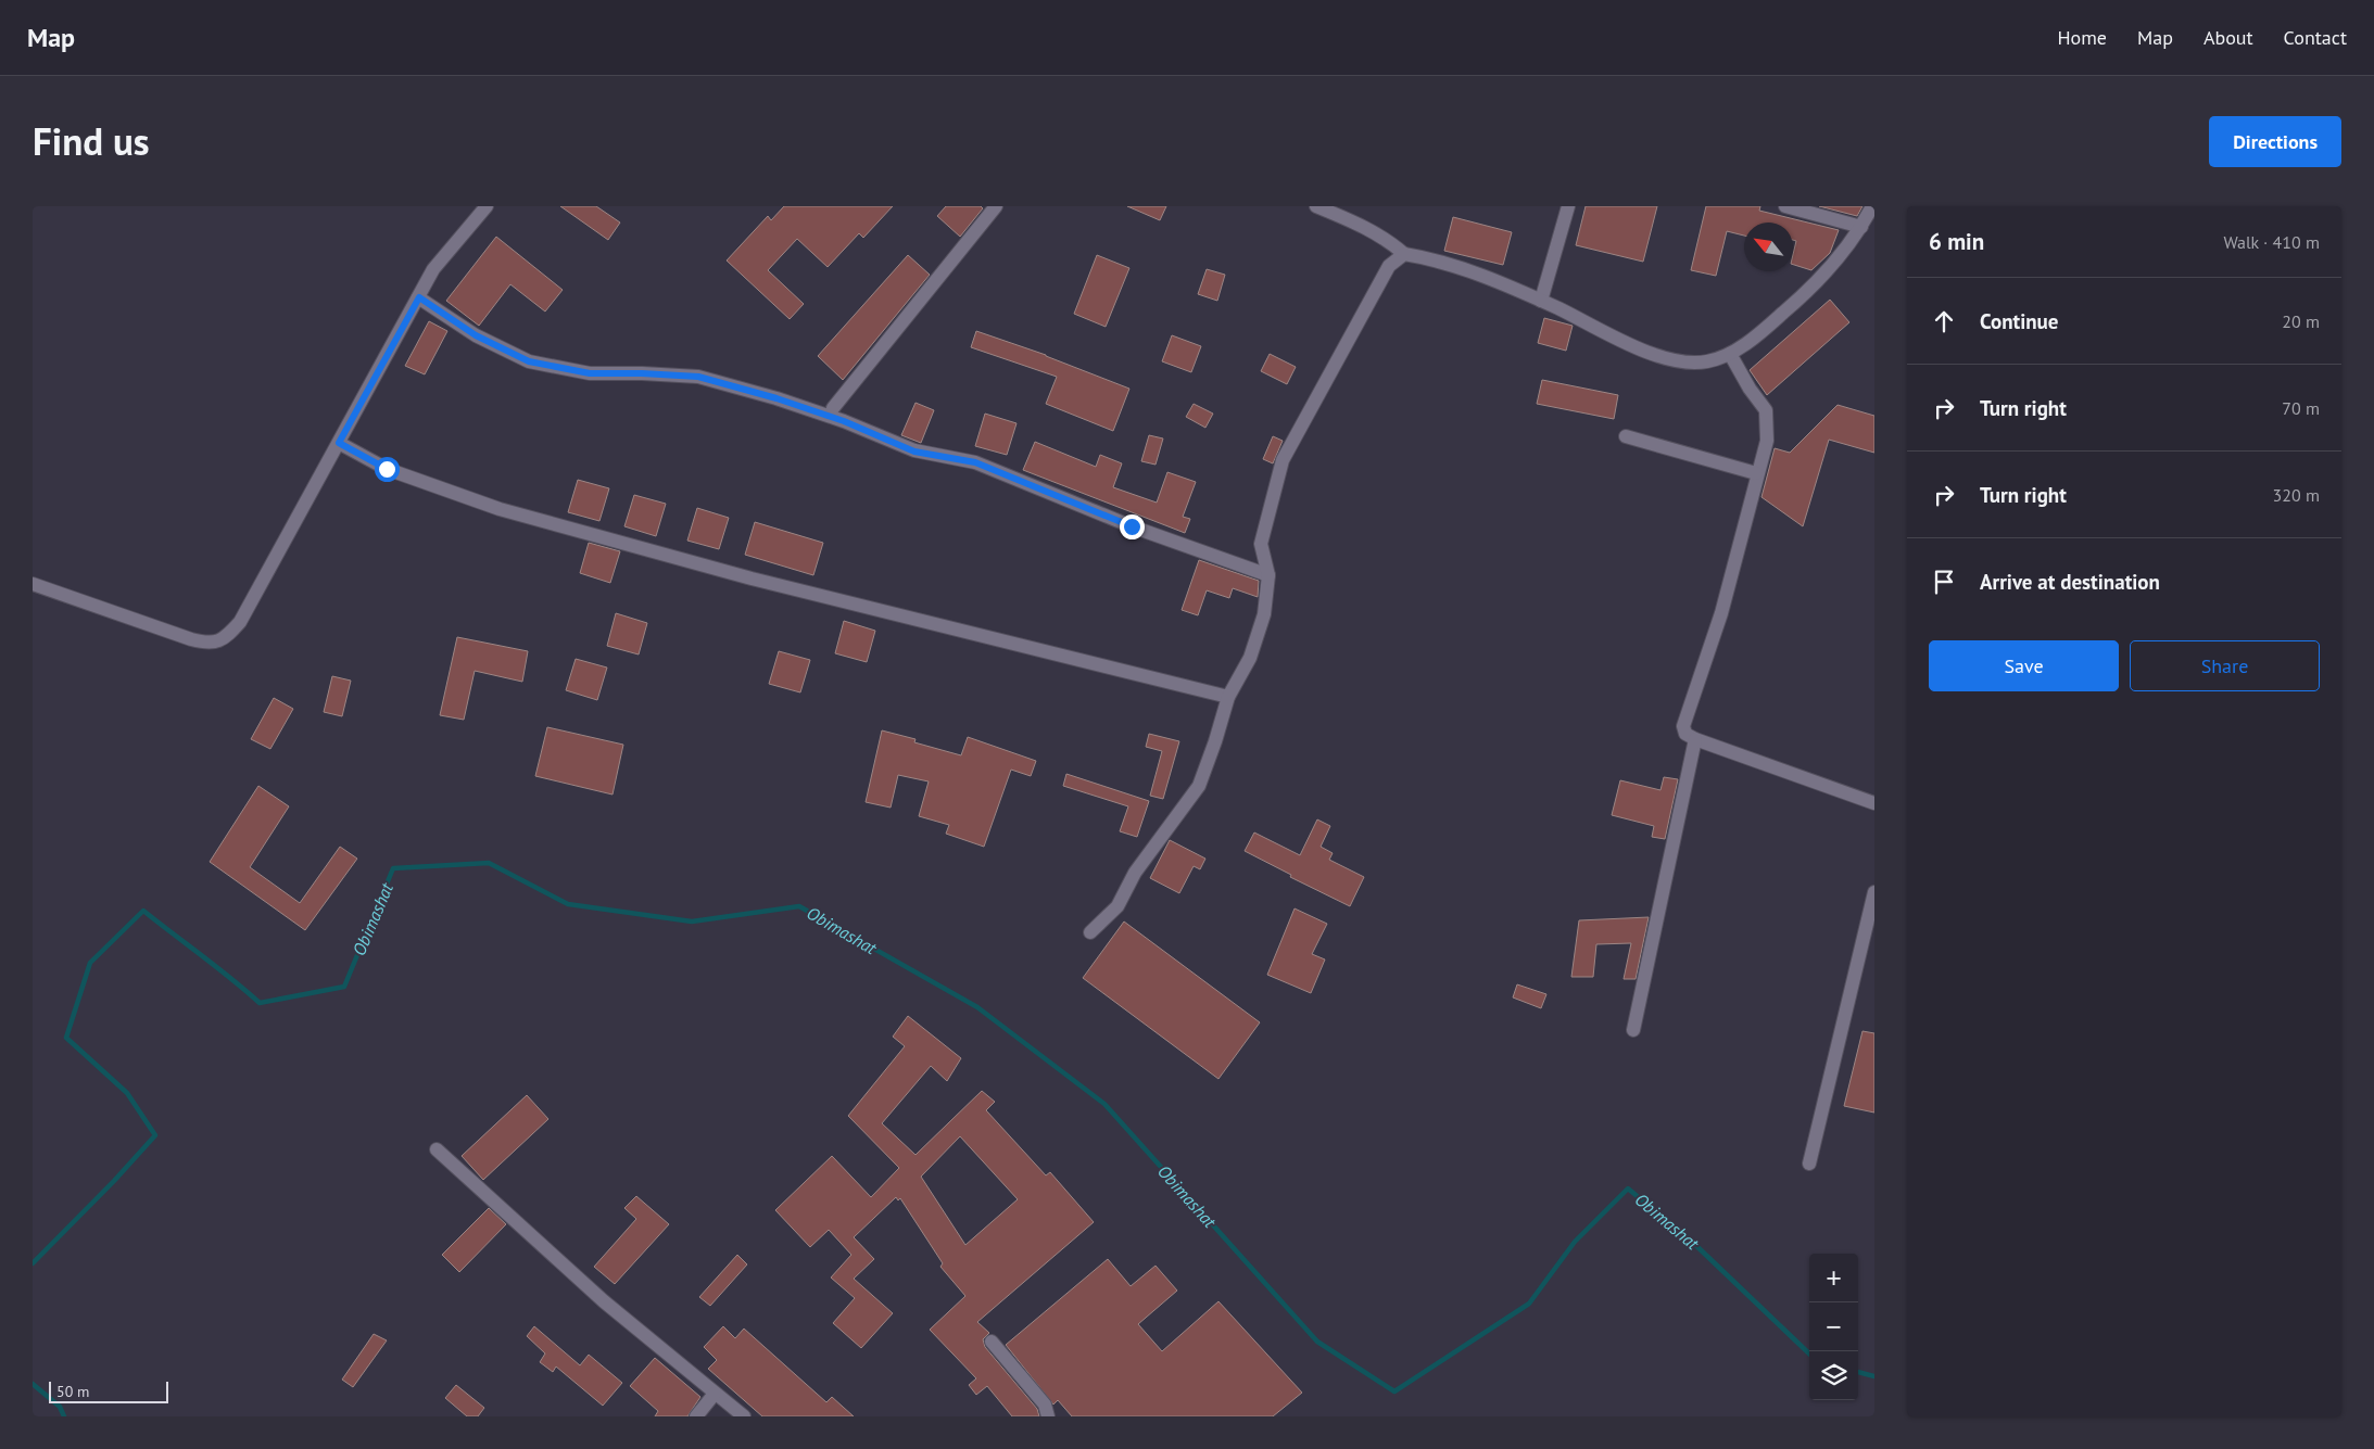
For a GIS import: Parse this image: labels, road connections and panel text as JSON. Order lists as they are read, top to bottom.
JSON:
{
  "water": ["Obimashat"],
  "scale_bar": "50 m",
  "north": "top left",
  "page": {
    "header": "Map",
    "nav": [
      "Home",
      "Map",
      "About",
      "Contact"
    ],
    "title": "Find us",
    "buttons": [
      "Directions",
      ["Save", "Share"]
    ],
    "heading": ["6 min", "Walk · 410 m"],
    "list": [
      ["Continue", "20 m"],
      ["Turn right", "70 m"],
      ["Turn right", "320 m"],
      "Arrive at destination"
    ],
    "map_buttons": ["+", "−"],
    "scale": "50 m"
  }
}
